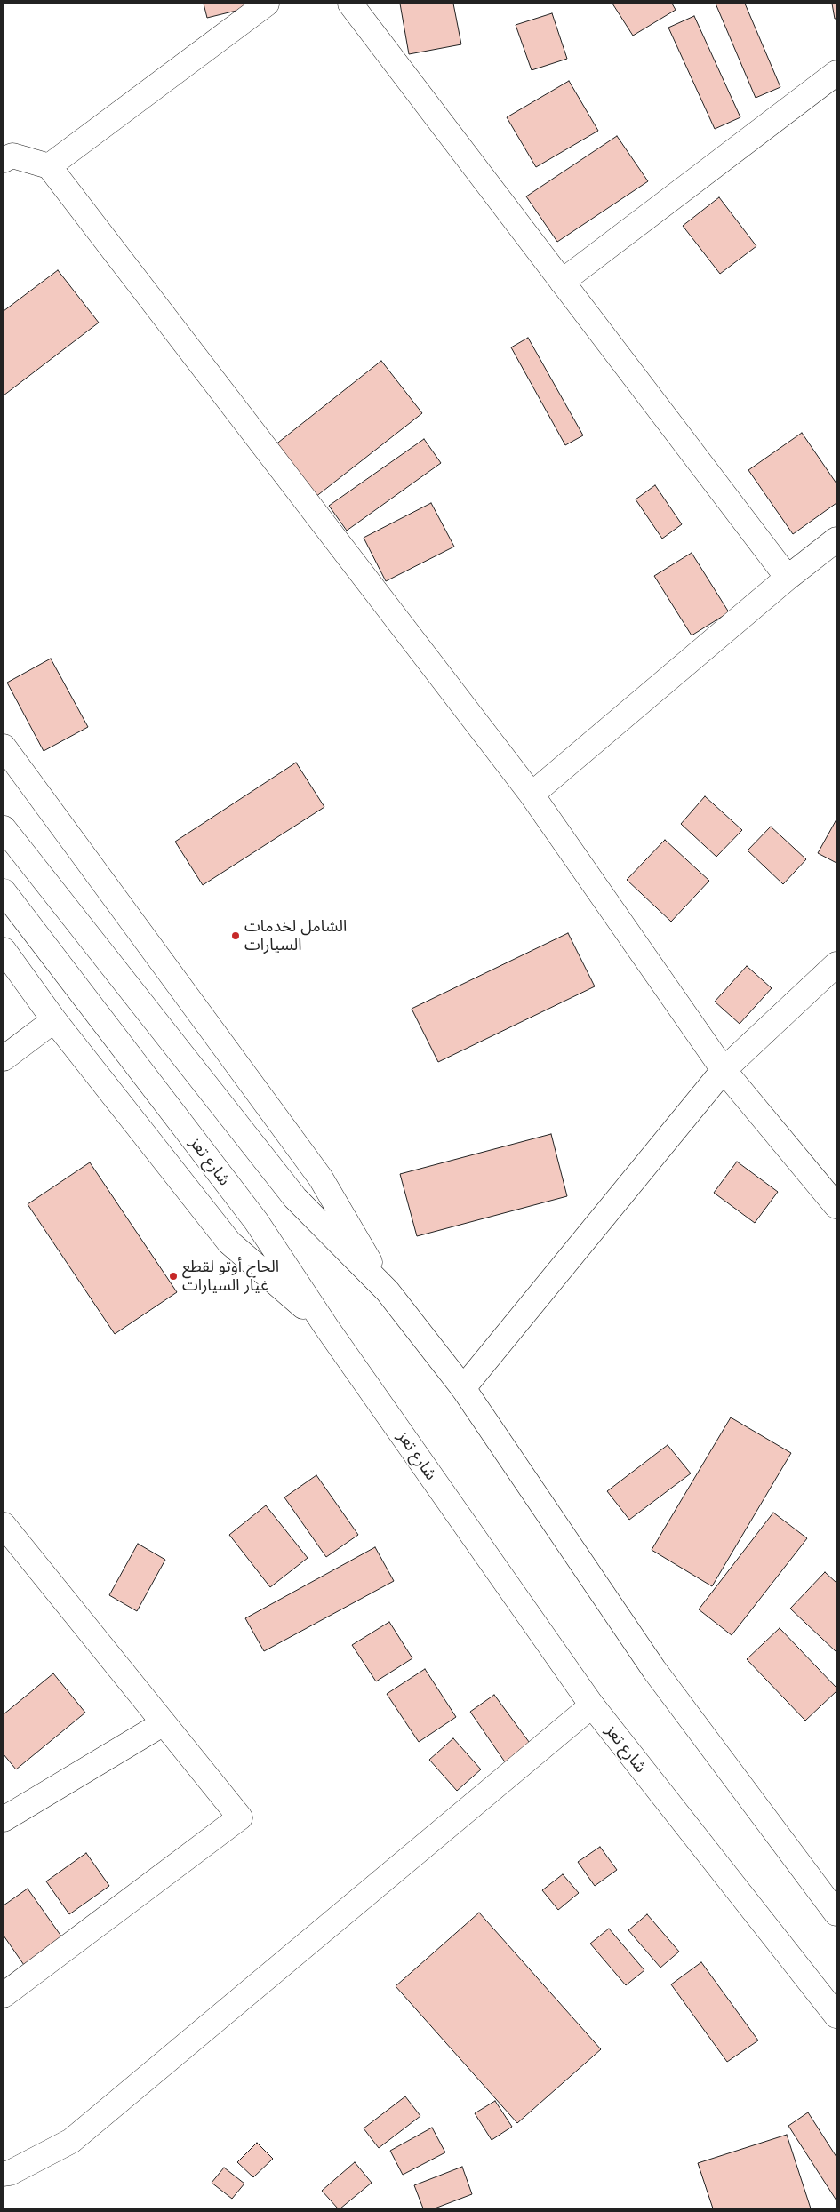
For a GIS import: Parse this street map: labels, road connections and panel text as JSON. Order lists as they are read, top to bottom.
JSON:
{
  "streets": {
    "main road": ["شارع تعز"]
  },
  "places": ["الشامل لخدمات السيارات", "الحاج أوتو لقطع غيار السيارات"]
}
